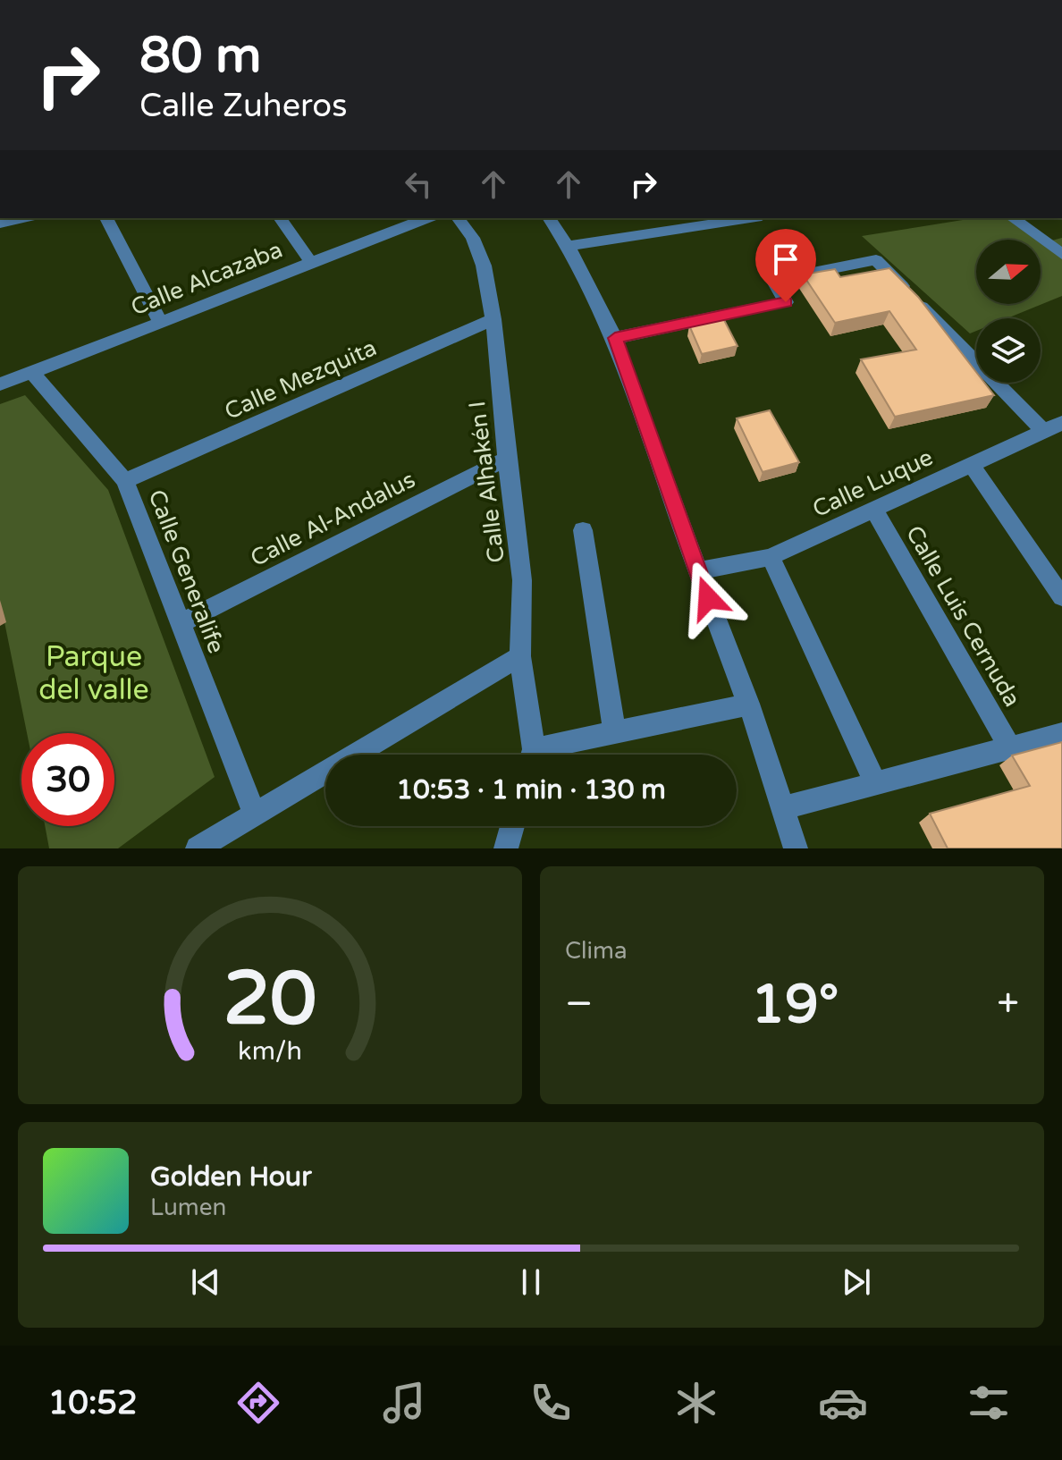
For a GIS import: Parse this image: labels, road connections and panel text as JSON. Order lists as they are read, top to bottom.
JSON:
{
  "streets": {
    "street": [
      "Calle Alcazaba",
      "Calle Mezquita",
      "Calle Alhakén I",
      "Calle Luque",
      "Calle Al-Andalus",
      "Calle Generalife",
      "Calle Luis Cernuda"
    ]
  },
  "crossings": [
    ["Calle Alcazaba", "Calle Generalife"],
    ["Calle Mezquita", "Calle Alhakén I"],
    ["Calle Mezquita", "Calle Generalife"],
    ["Calle Alhakén I", "Calle Al-Andalus"],
    ["Calle Luque", "Calle Luis Cernuda"],
    ["Calle Al-Andalus", "Calle Generalife"]
  ],
  "parks": ["Parque del valle"],
  "north": "right",
  "page": {
    "turn": ["80 m", "Calle Zuheros"],
    "limit": "30",
    "trip": "10:53 · 1 min · 130 m",
    "tile": "Clima",
    "heat": ["−", "19°", "+"],
    "song": ["Golden Hour", "Lumen"],
    "tabs": "10:52",
    "gauge": ["20", "km/h"]
  }
}
